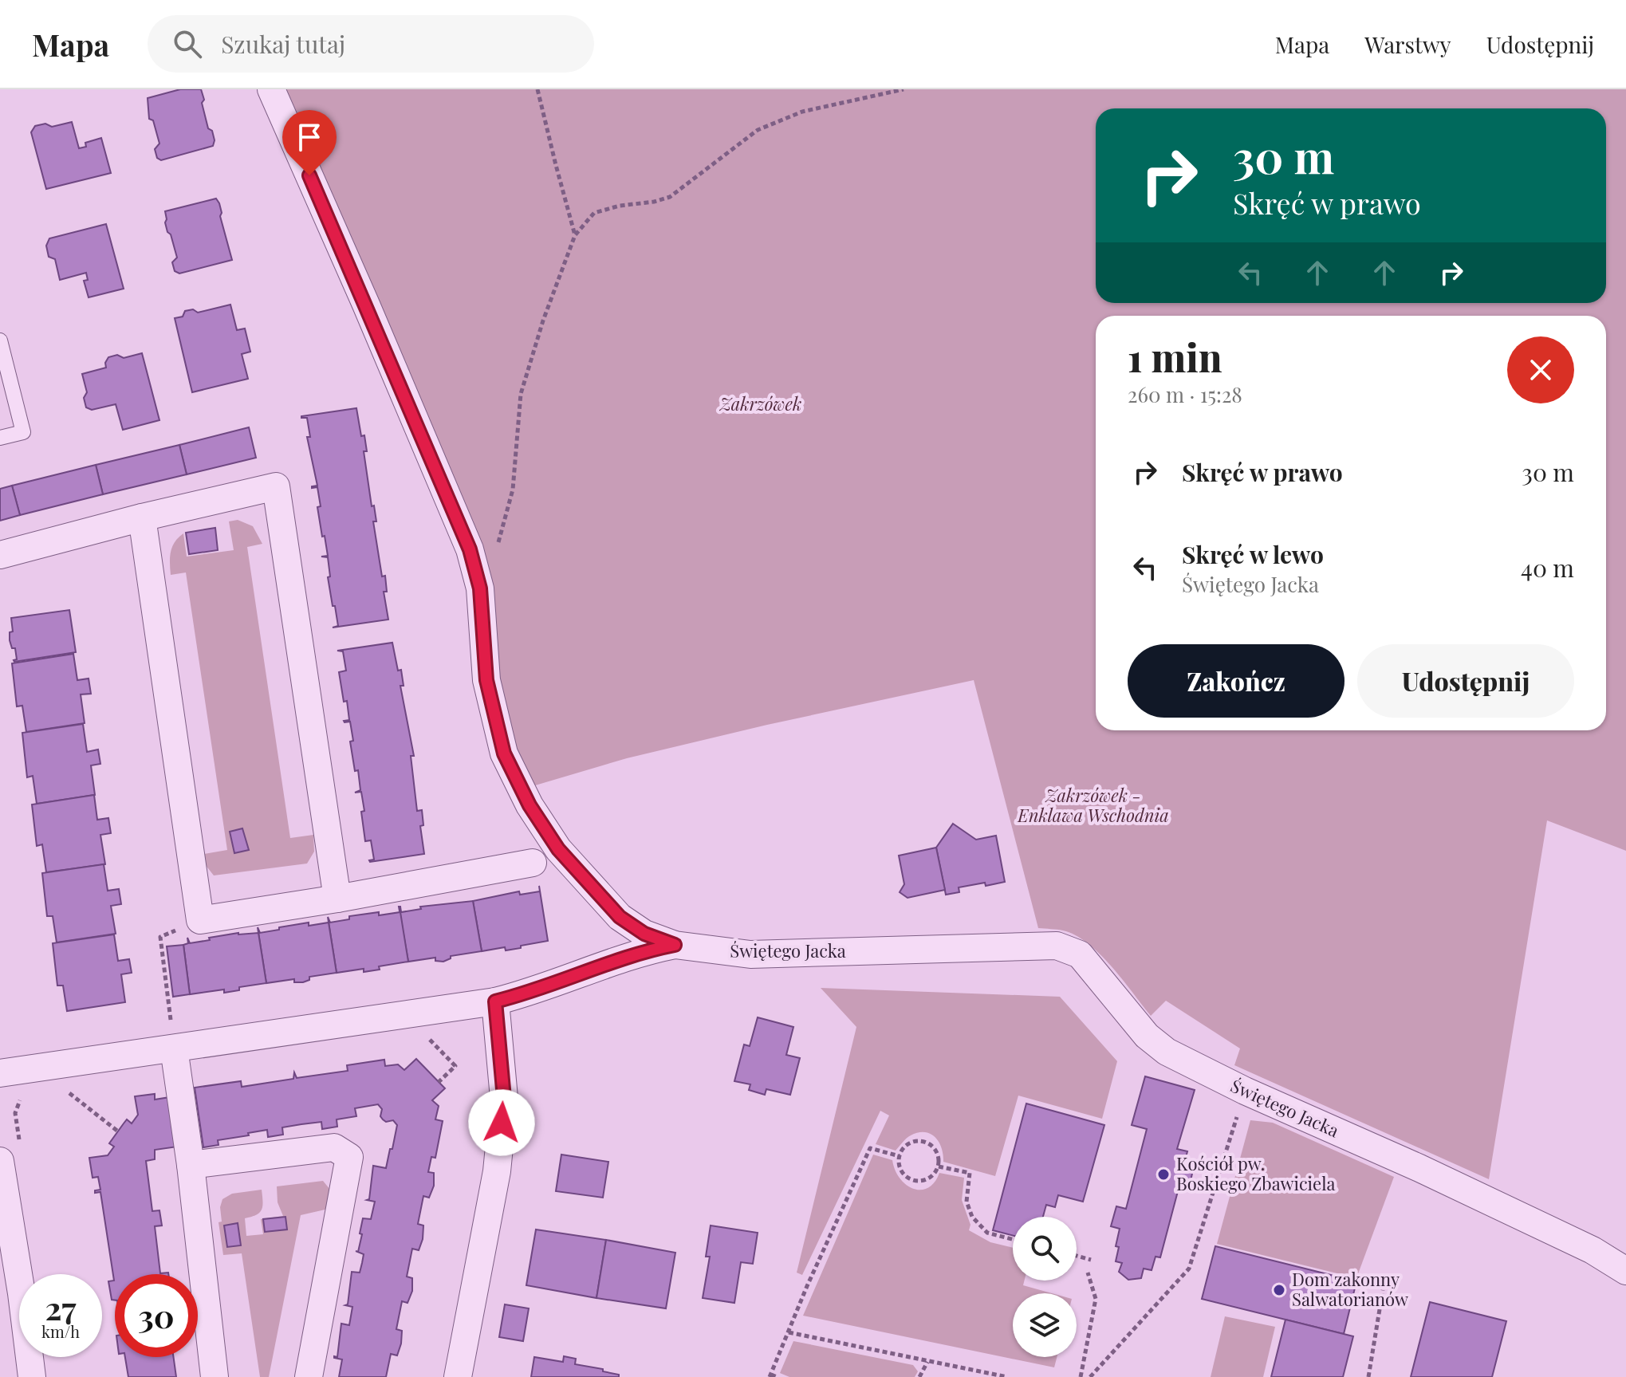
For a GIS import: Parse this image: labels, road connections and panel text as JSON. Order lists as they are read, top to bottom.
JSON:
{
  "streets": {
    "street": ["Świętego Jacka"]
  },
  "parks": ["Zakrzówek", "Zakrzówek - Enklawa Wschodnia"],
  "places": ["Kościół pw. Boskiego Zbawiciela", "Dom zakonny Salwatorianów"],
  "page": {
    "header": "Mapa",
    "search": "Szukaj tutaj",
    "nav": ["Mapa", "Warstwy", "Udostępnij"],
    "turn": ["30 m", "Skręć w prawo"],
    "heading": ["1 min", "260 m · 15:28"],
    "list": [
      {
        "name": "Skręć w prawo",
        "value": "30 m"
      },
      {
        "name": "Skręć w lewo",
        "note": "Świętego Jacka",
        "value": "40 m"
      }
    ],
    "buttons": ["Zakończ", "Udostępnij"],
    "speed": "27 km/h",
    "limit": "30"
  }
}
